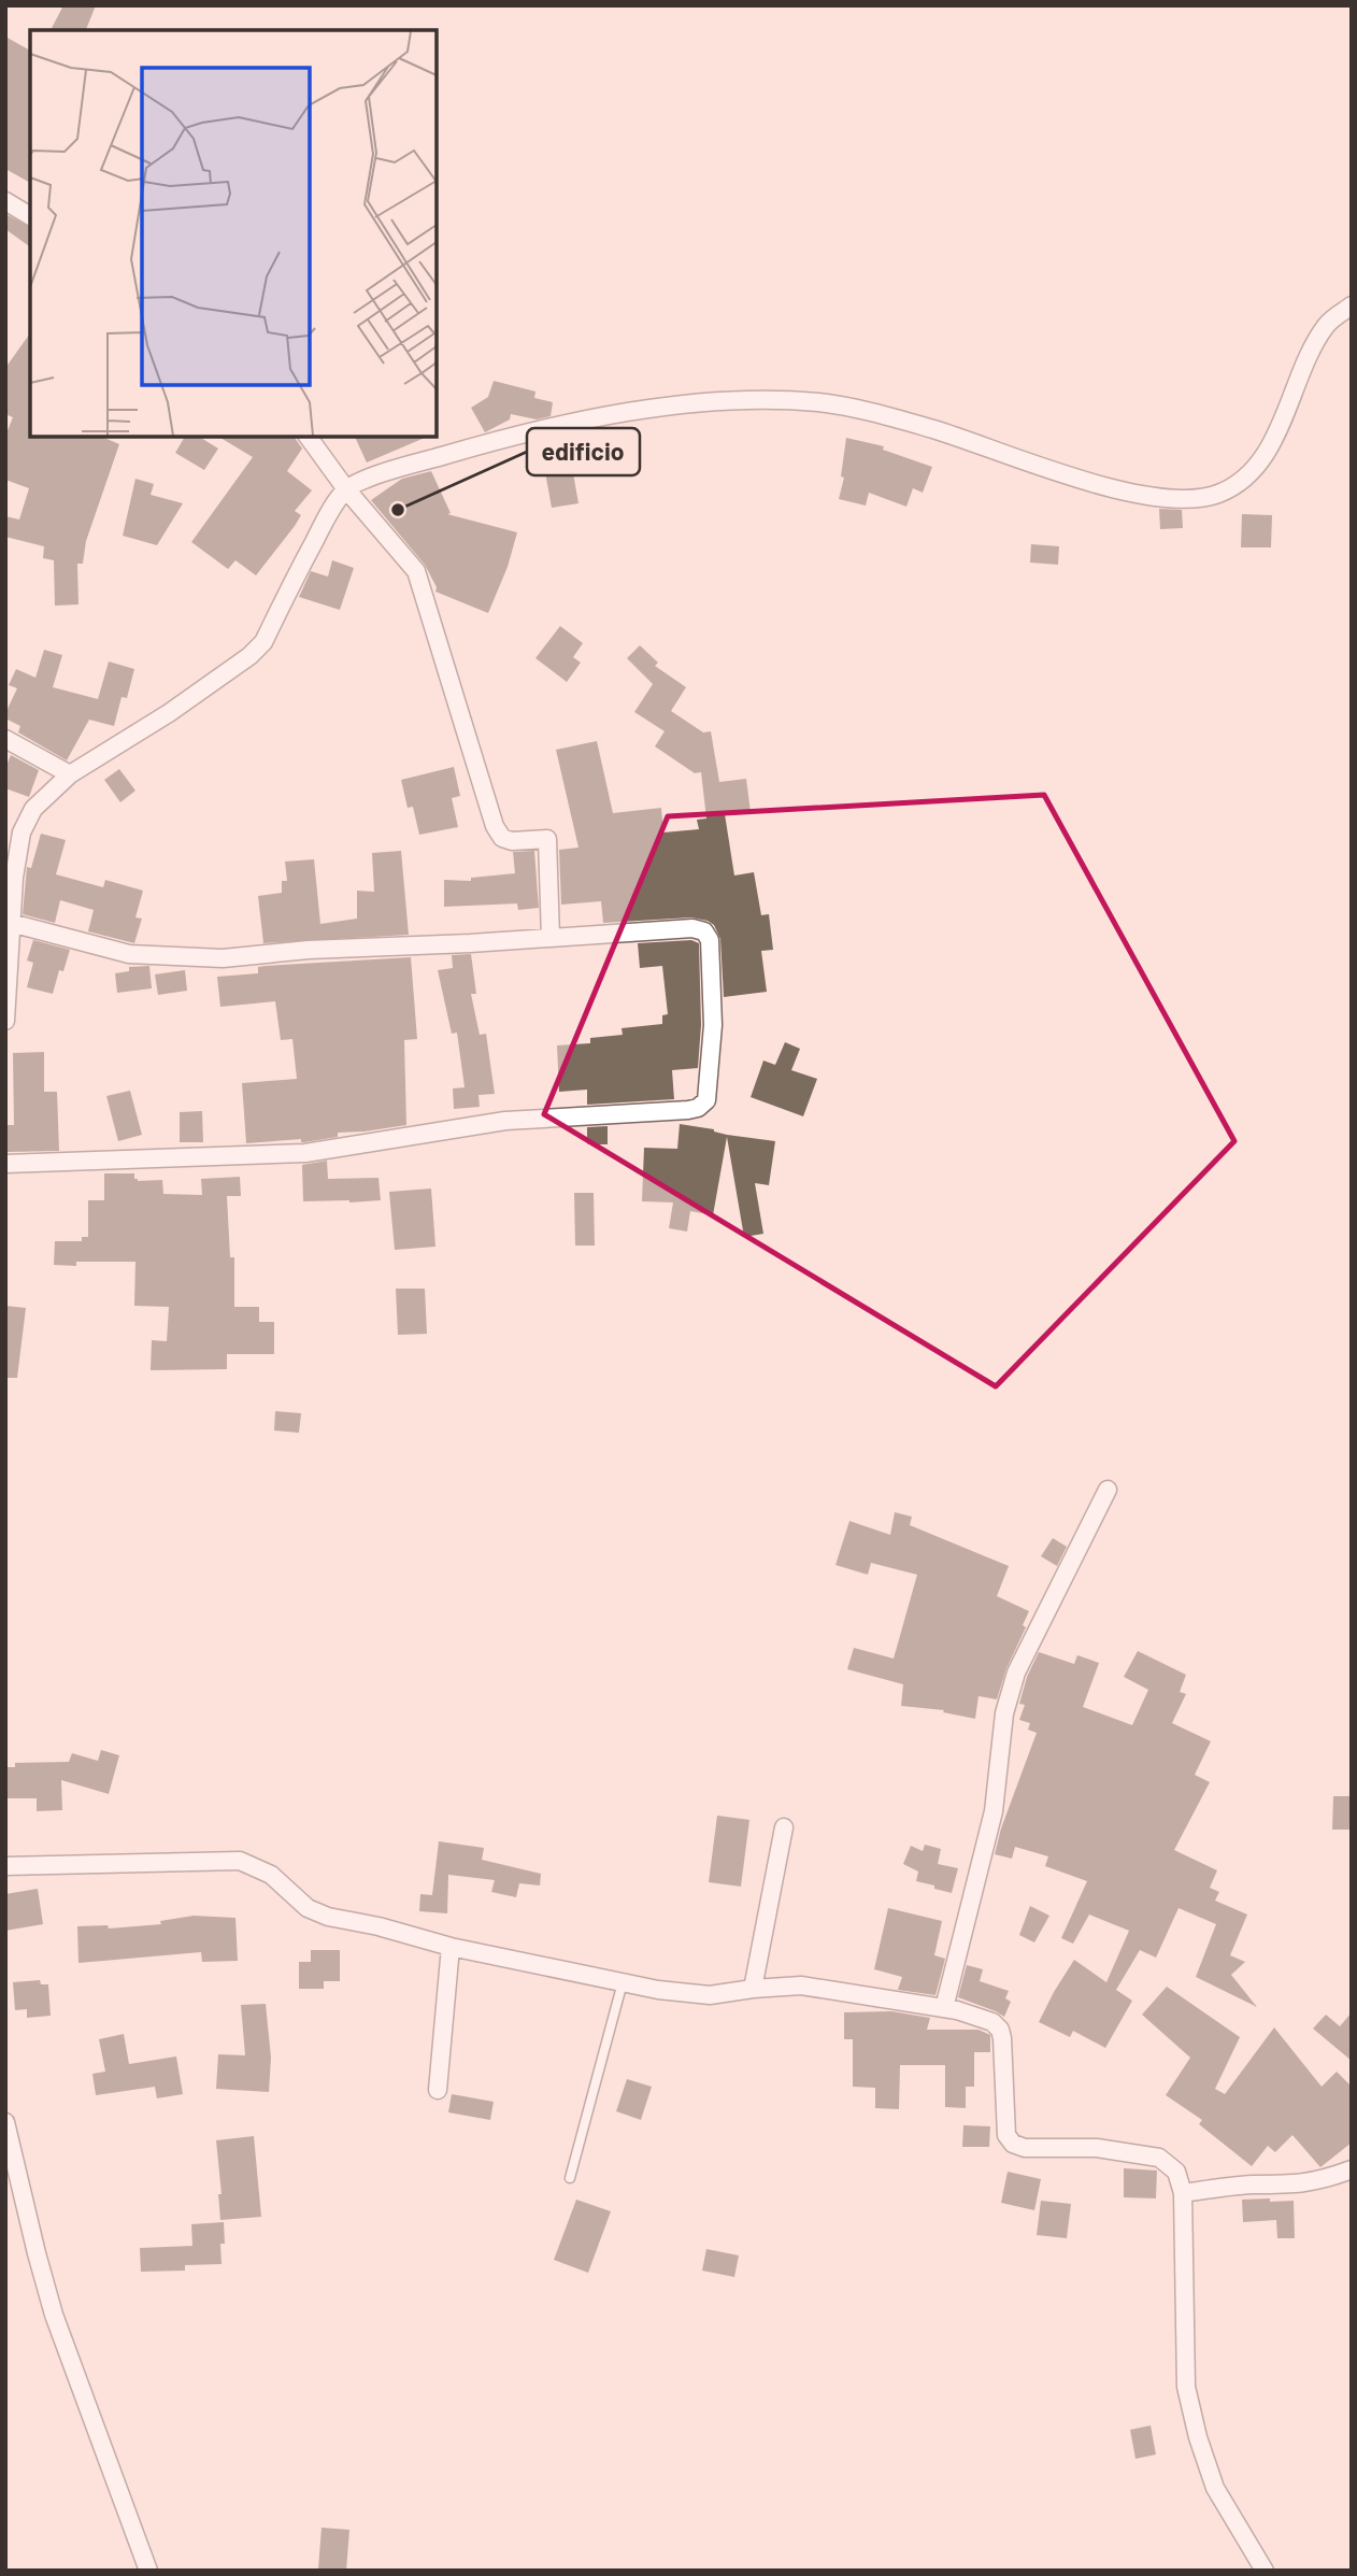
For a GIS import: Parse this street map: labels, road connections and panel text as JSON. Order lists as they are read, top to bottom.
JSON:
{
  "places": ["edificio"]
}
